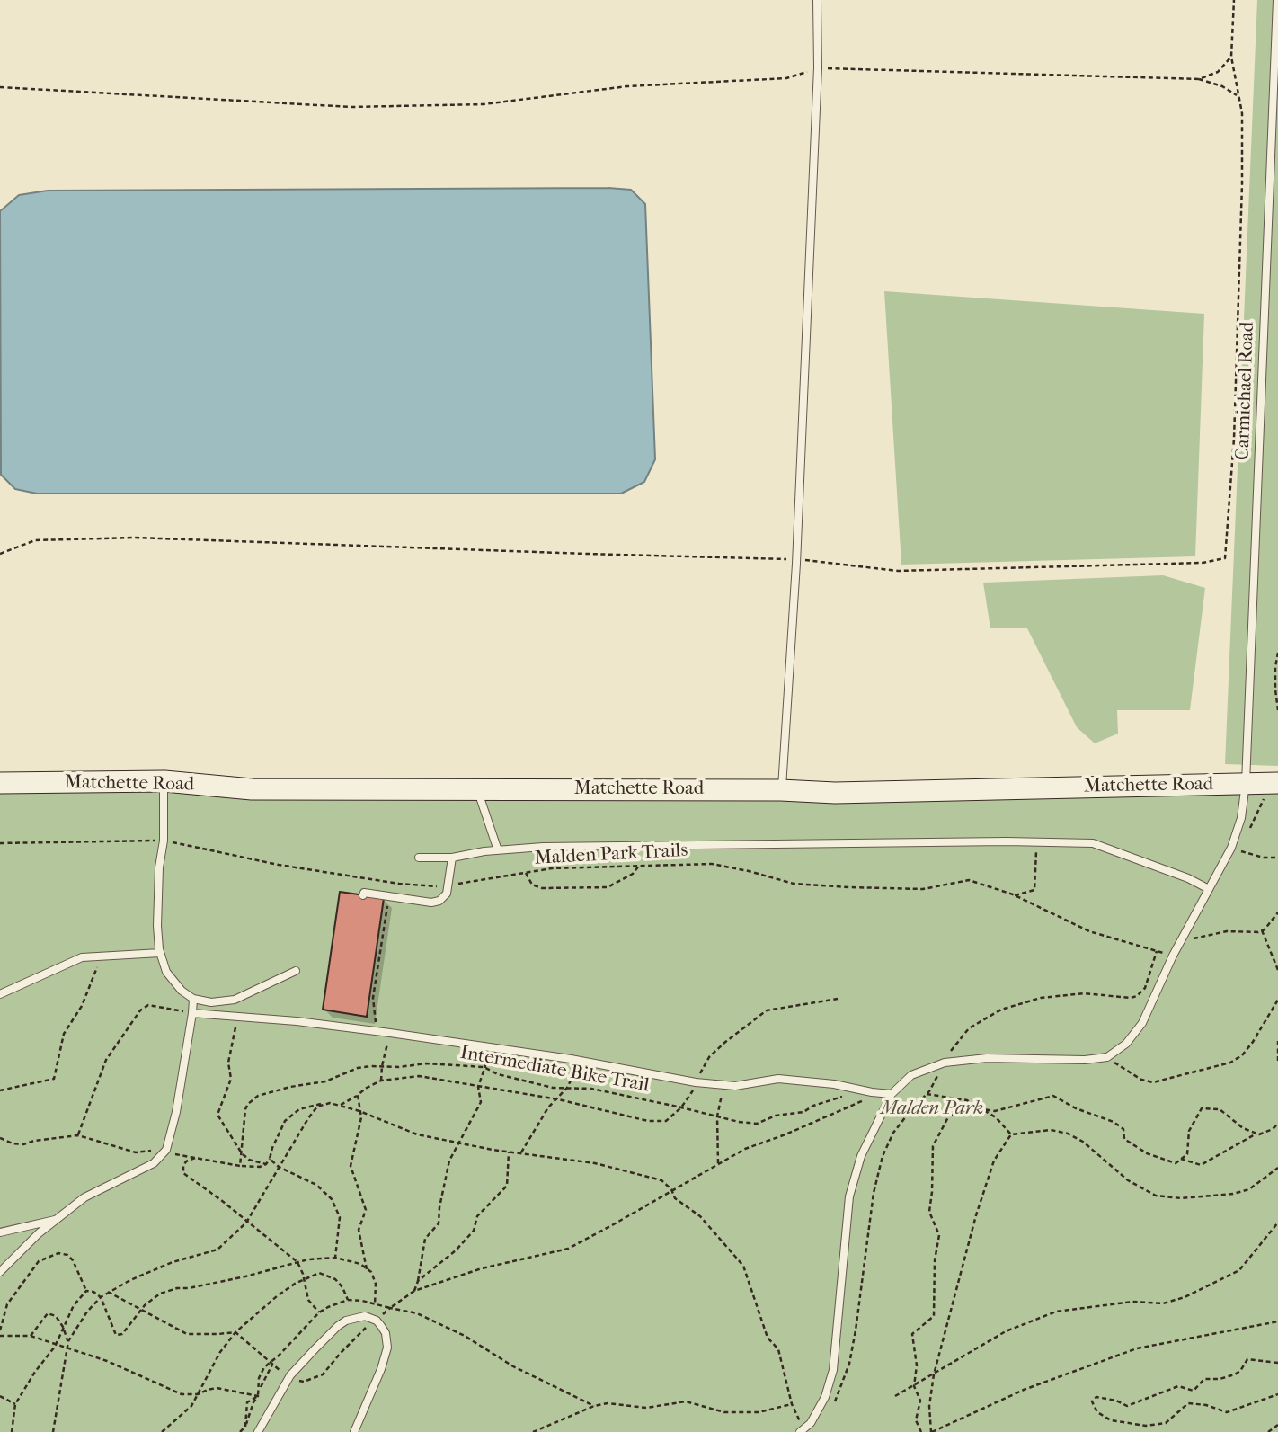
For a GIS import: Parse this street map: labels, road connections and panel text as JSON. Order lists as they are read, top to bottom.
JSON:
{
  "streets": {
    "main road": ["Matchette Road"],
    "lane": ["Carmichael Road"],
    "path": ["Malden Park Trails", "Intermediate Bike Trail"]
  },
  "crossings": [
    ["Carmichael Road", "Matchette Road"],
    ["Carmichael Road", "Malden Park Trails"]
  ],
  "parks": ["Malden Park"]
}
